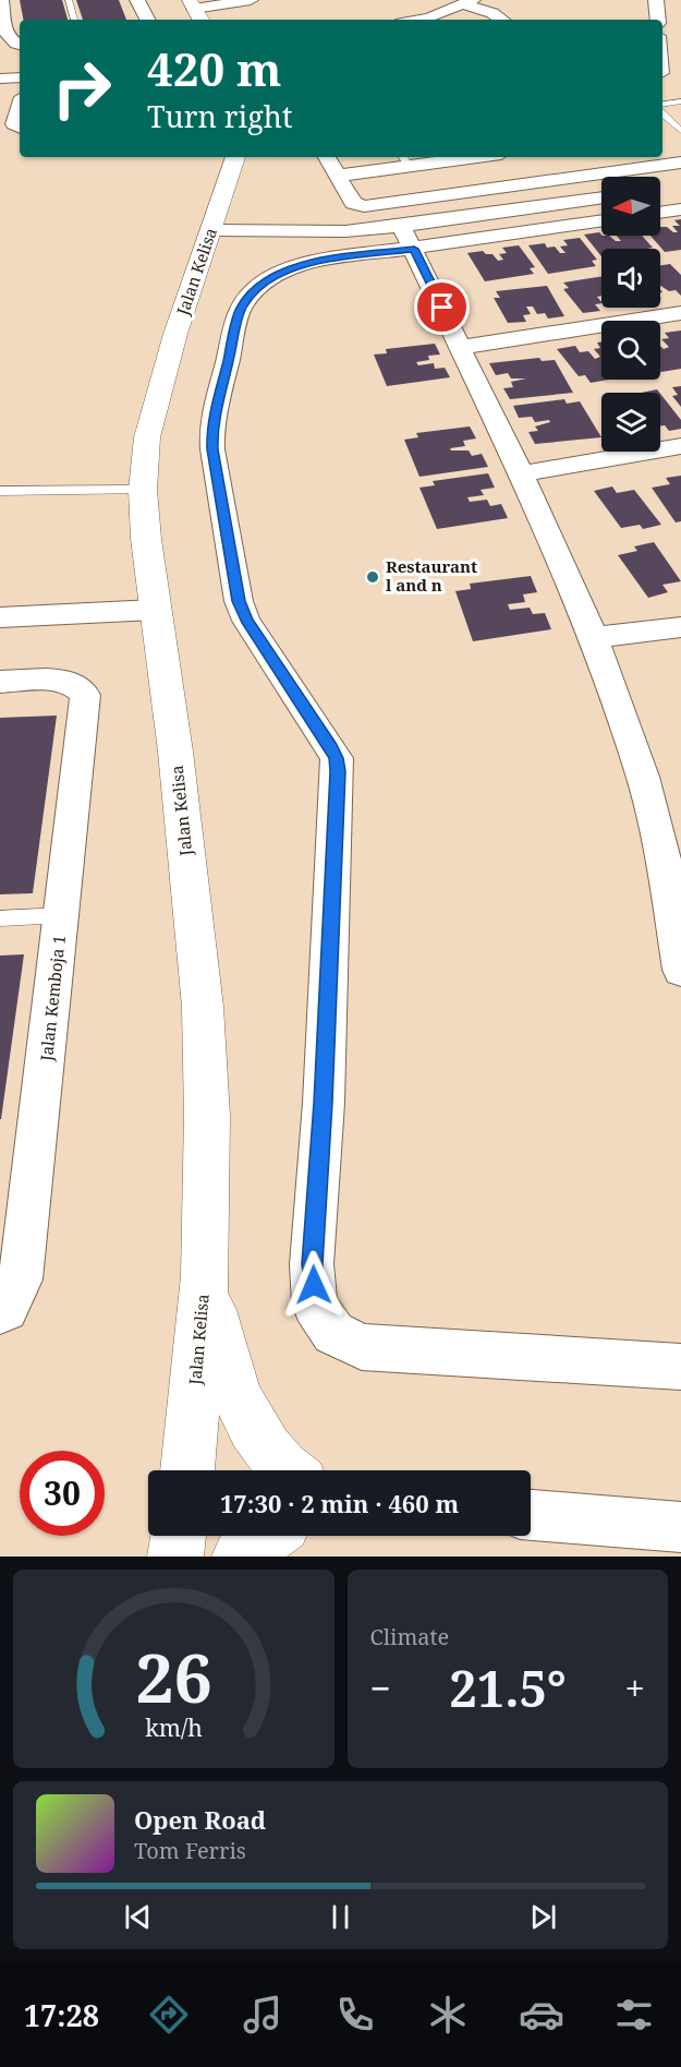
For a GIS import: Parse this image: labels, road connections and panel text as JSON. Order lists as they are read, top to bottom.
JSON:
{
  "streets": {
    "main road": ["Jalan Kelisa"],
    "street": ["Jalan Kemboja 1"]
  },
  "places": ["Restaurant l and n"],
  "north": "left",
  "page": {
    "turn": ["420 m", "Turn right"],
    "limit": "30",
    "trip": "17:30 · 2 min · 460 m",
    "tile": "Climate",
    "heat": ["−", "21.5°", "+"],
    "song": ["Open Road", "Tom Ferris"],
    "tabs": "17:28",
    "gauge": ["26", "km/h"]
  }
}
